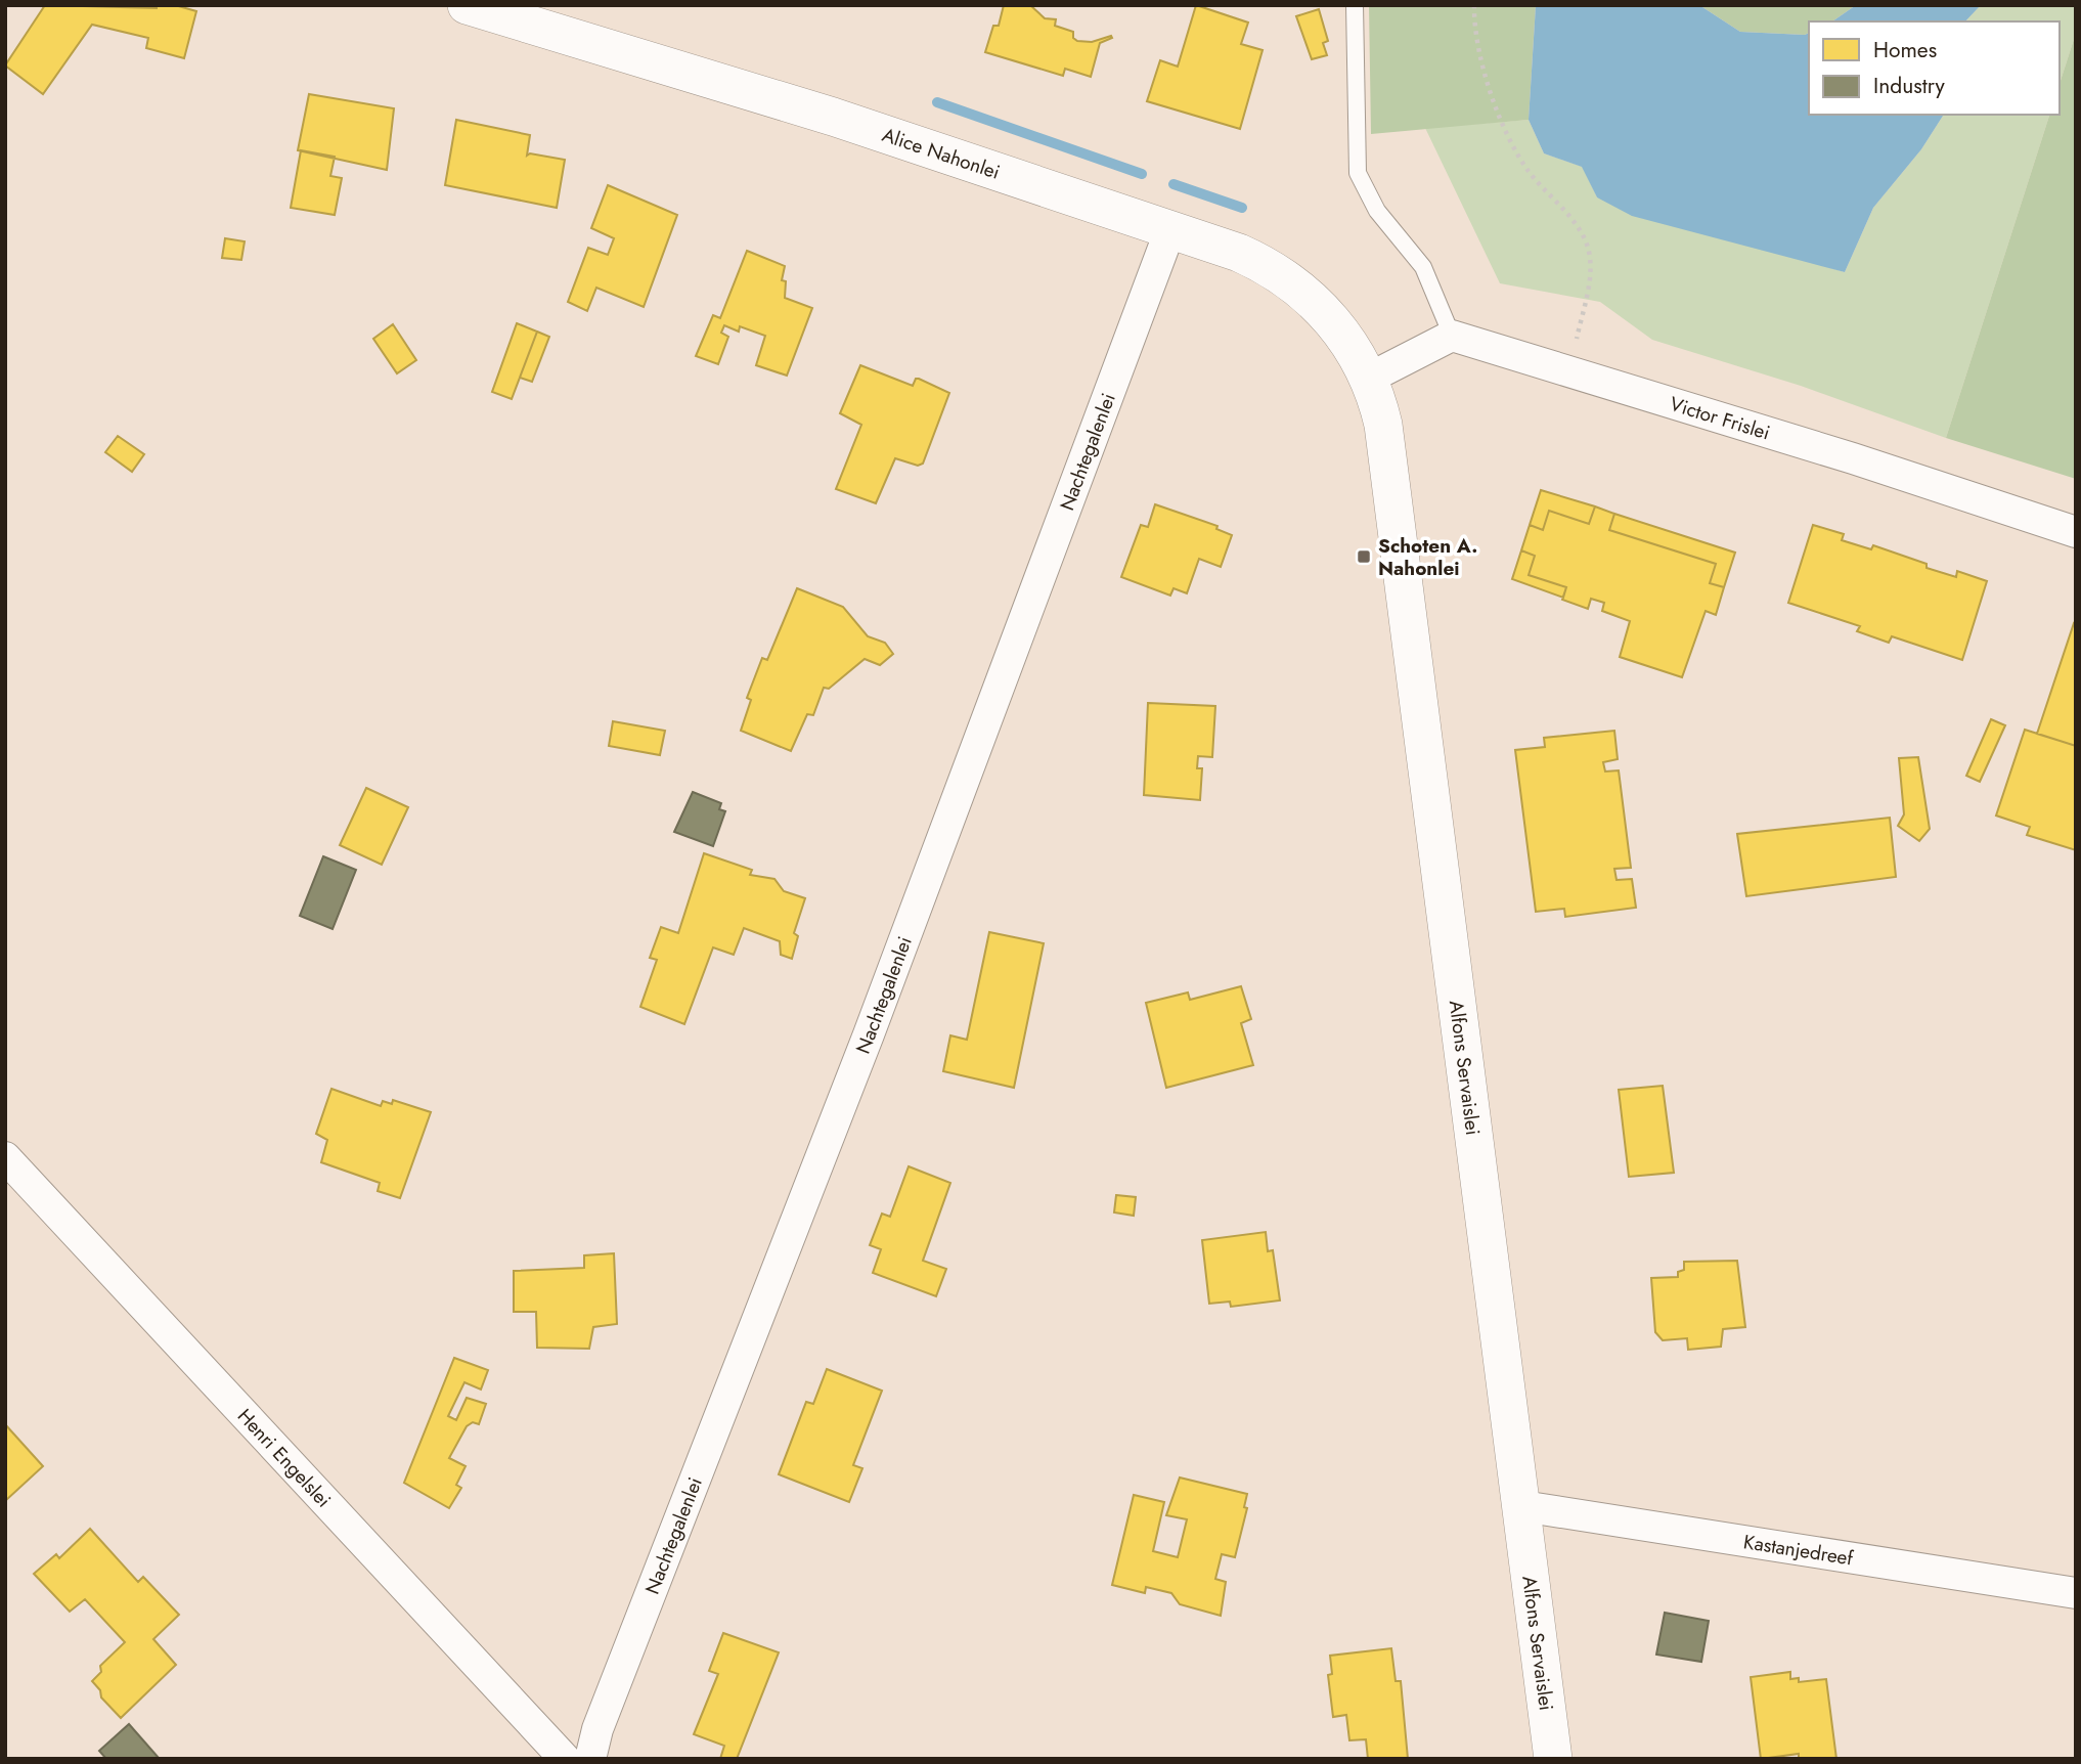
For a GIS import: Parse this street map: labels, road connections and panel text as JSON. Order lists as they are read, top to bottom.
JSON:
{
  "streets": {
    "street": [
      "Alice Nahonlei",
      "Victor Frislei",
      "Nachtegalenlei",
      "Alfons Servaislei",
      "Henri Engelslei",
      "Kastanjedreef"
    ]
  },
  "crossings": [
    ["Alice Nahonlei", "Nachtegalenlei"],
    ["Alice Nahonlei", "Alfons Servaislei"],
    ["Alfons Servaislei", "Kastanjedreef"]
  ],
  "places": {
    "transit": ["Schoten A. Nahonlei"]
  },
  "legend": ["Homes", "Industry"]
}
